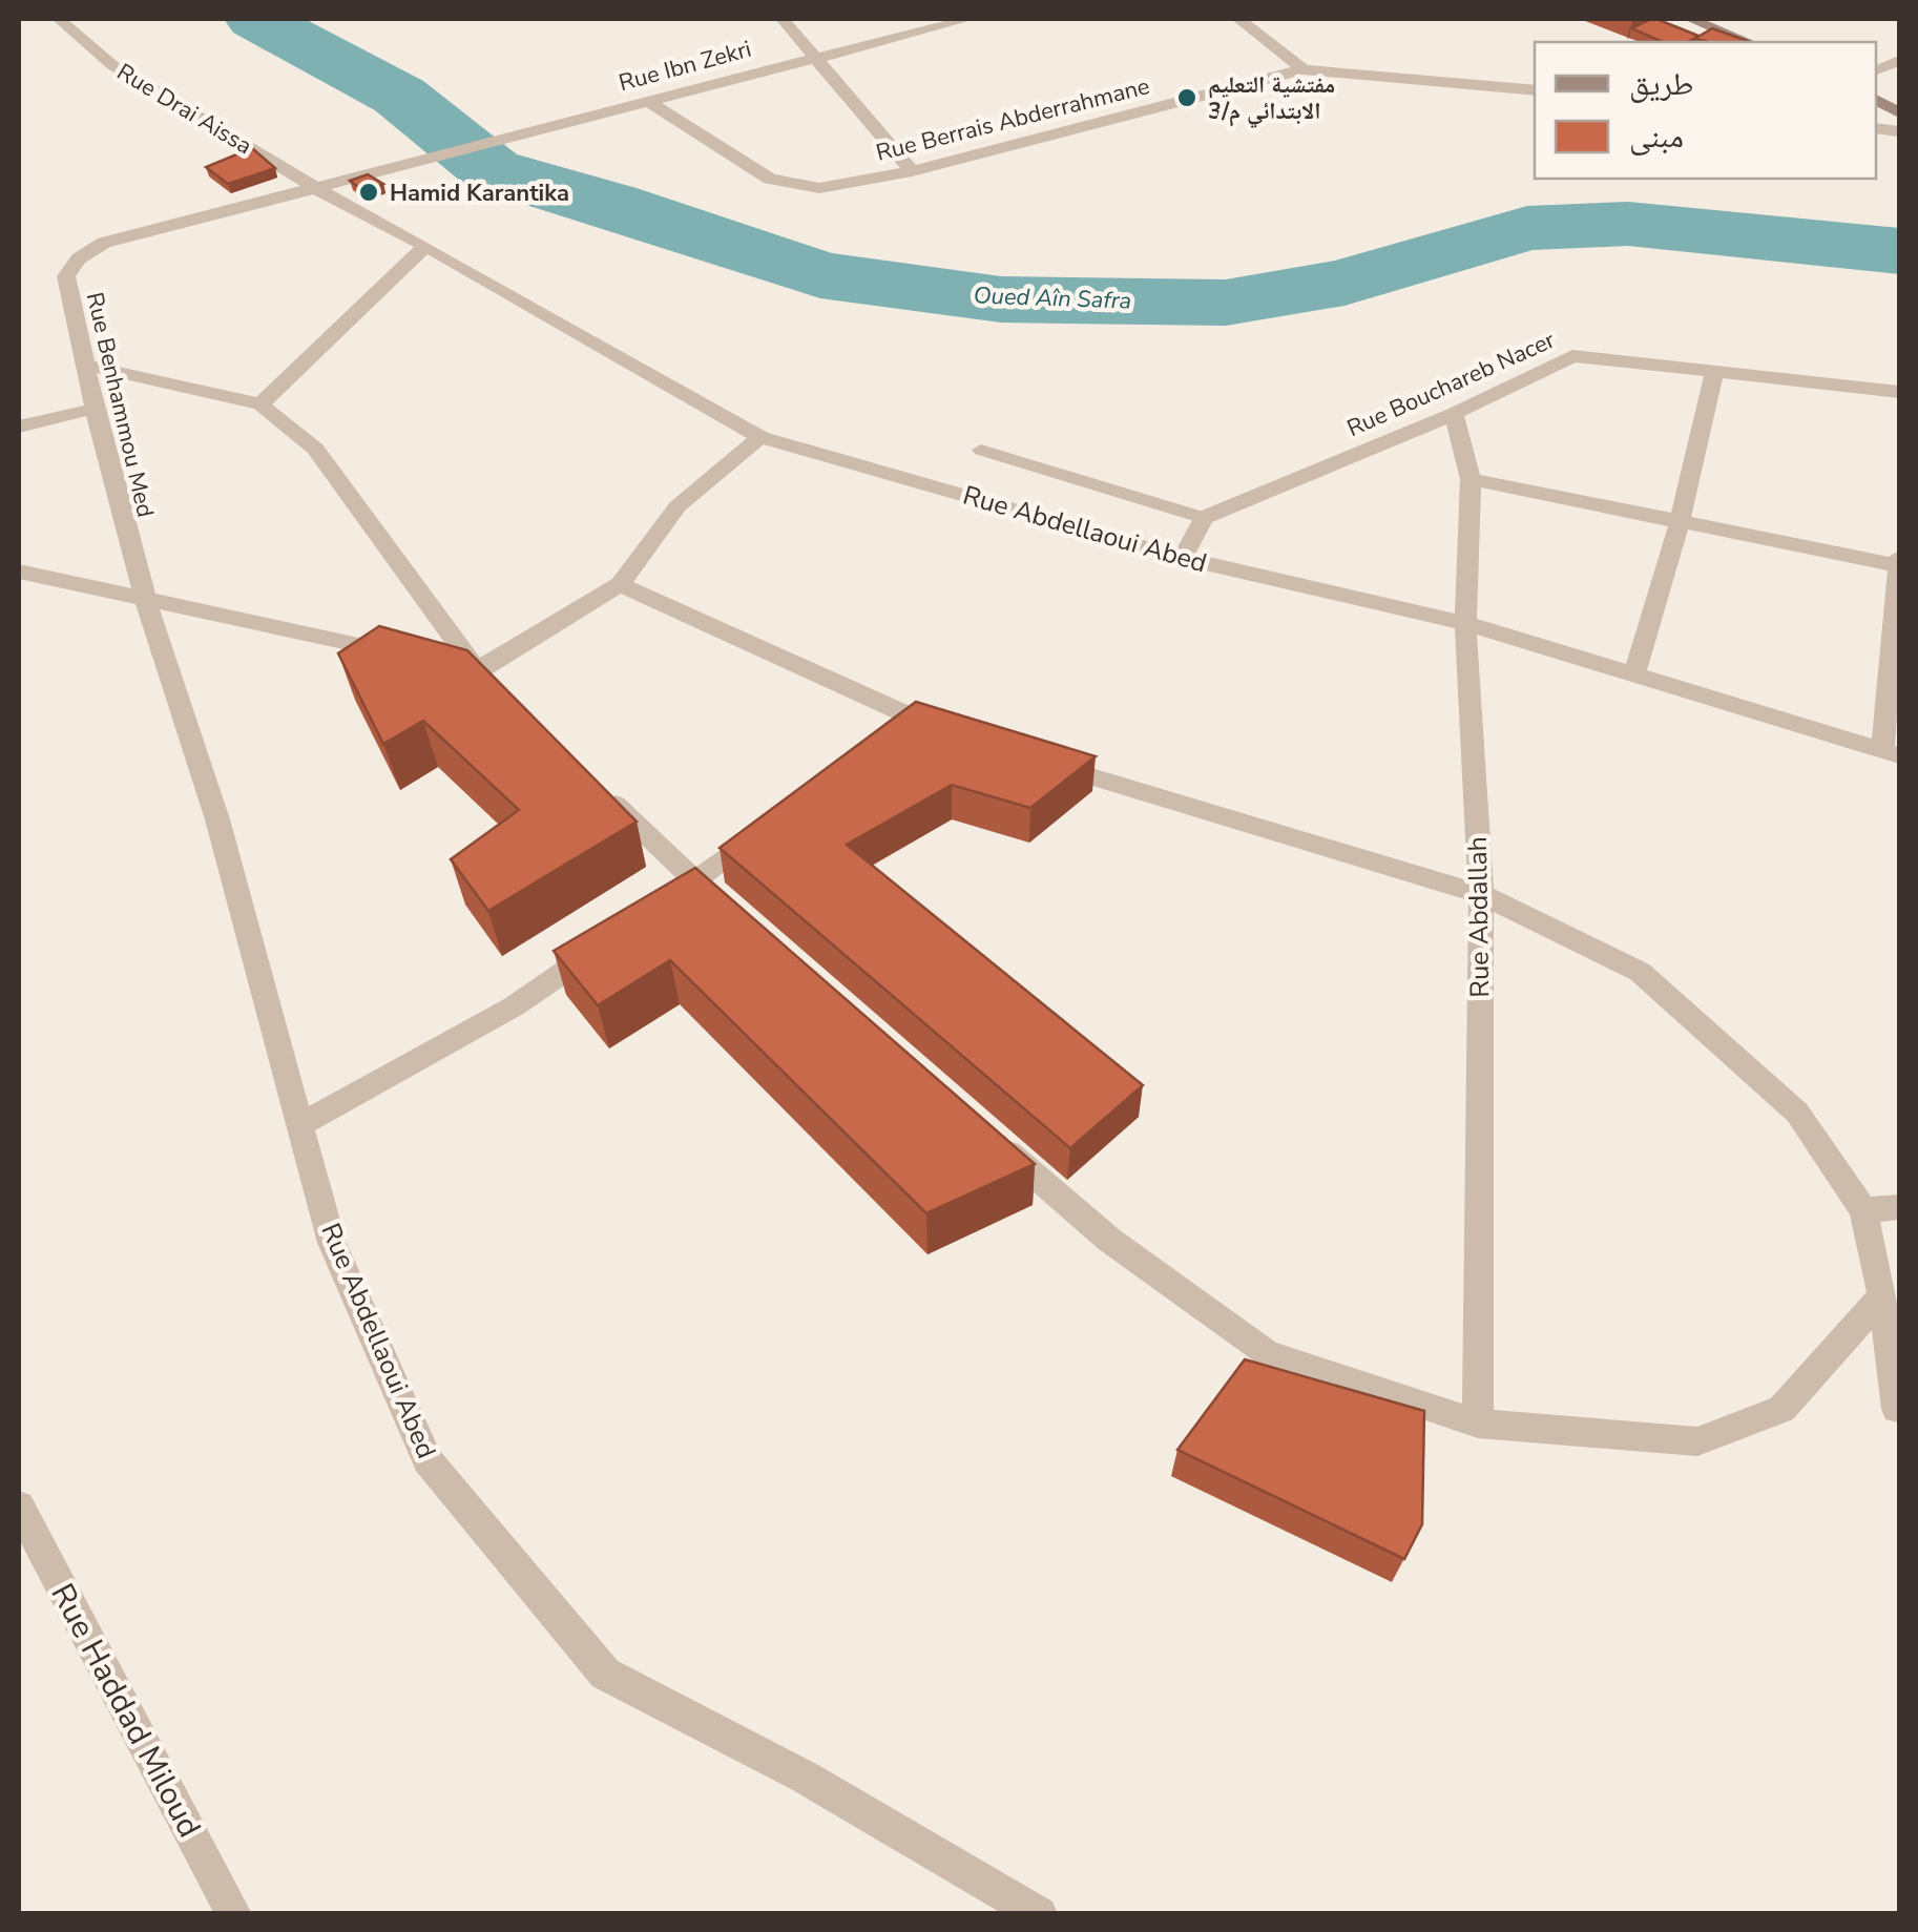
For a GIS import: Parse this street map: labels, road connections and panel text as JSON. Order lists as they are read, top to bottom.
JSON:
{
  "streets": {
    "street": [
      "Rue Ibn Zekri",
      "Rue Drai Aissa",
      "Rue Berrais Abderrahmane",
      "Rue Bouchareb Nacer",
      "Rue Benhammou Med",
      "Rue Abdellaoui Abed",
      "Rue Abdallah",
      "Rue Haddad Miloud"
    ]
  },
  "crossings": [
    ["Rue Ibn Zekri", "Rue Berrais Abderrahmane"],
    ["Rue Ibn Zekri", "Rue Benhammou Med"],
    ["Rue Drai Aissa", "Rue Benhammou Med"],
    ["Rue Drai Aissa", "Rue Abdellaoui Abed"],
    ["Rue Bouchareb Nacer", "Rue Abdallah"],
    ["Rue Benhammou Med", "Rue Abdellaoui Abed"],
    ["Rue Abdellaoui Abed", "Rue Abdallah"]
  ],
  "water": ["Oued Aîn Safra"],
  "places": ["مفتشية التعليم الابتدائي م/3", "Hamid Karantika"],
  "legend": ["طريق", "مبنى"]
}
